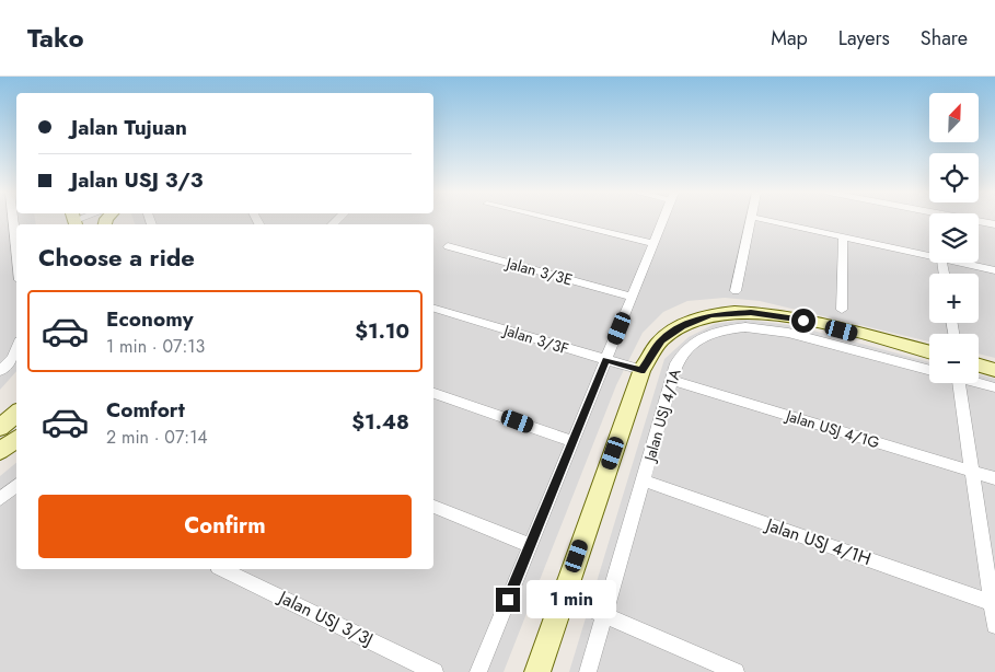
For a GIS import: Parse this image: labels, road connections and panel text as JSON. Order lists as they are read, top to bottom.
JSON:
{
  "streets": {
    "street": [
      "Jalan 3/3E",
      "Jalan 3/3F",
      "Jalan USJ 4/1A",
      "Jalan USJ 4/1G",
      "Jalan USJ 4/1H",
      "Jalan USJ 3/3J"
    ]
  },
  "crossings": [
    ["Jalan USJ 4/1A", "Jalan USJ 4/1G"],
    ["Jalan USJ 4/1A", "Jalan USJ 4/1H"]
  ],
  "north": "top right",
  "page": {
    "header": "Tako",
    "nav": ["Map", "Layers", "Share"],
    "map_buttons": ["+", "−"],
    "banner": ["Jalan Tujuan", "Jalan USJ 3/3"],
    "heading": "Choose a ride",
    "list": [
      {
        "name": "Economy",
        "note": "1 min · 07:13",
        "value": "$1.10"
      },
      {
        "name": "Comfort",
        "note": "2 min · 07:14",
        "value": "$1.48"
      }
    ],
    "buttons": "Confirm",
    "bubble": "1 min"
  }
}
